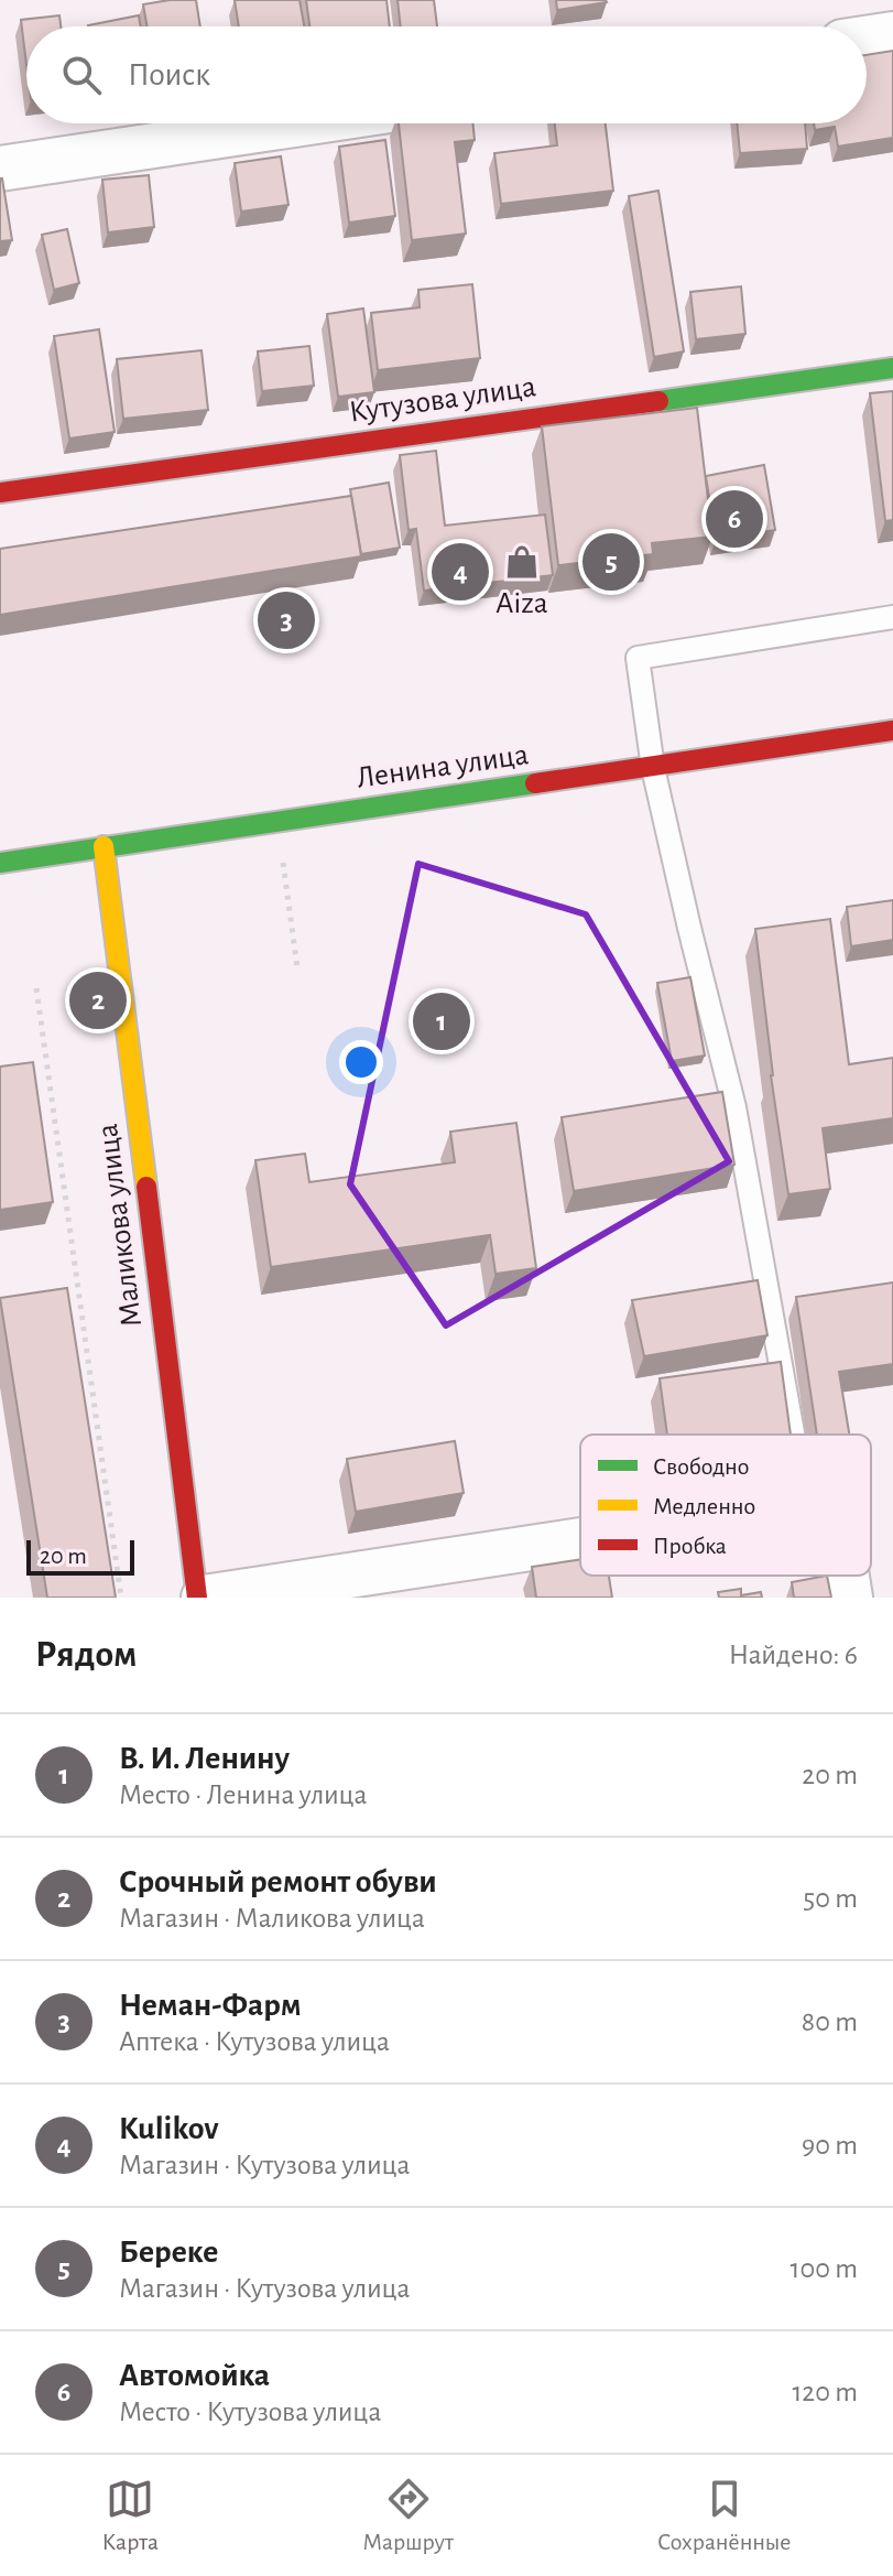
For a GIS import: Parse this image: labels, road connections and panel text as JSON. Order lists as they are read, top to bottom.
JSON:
{
  "streets": {
    "street": ["Кутузова улица", "Ленина улица", "Маликова улица"]
  },
  "crossings": [
    ["Ленина улица", "Маликова улица"]
  ],
  "places": {
    "shop": ["Aiza"]
  },
  "legend": ["Свободно", "Медленно", "Пробка"],
  "scale_bar": "20 m",
  "page": {
    "search": "Поиск",
    "pins": [
      "6",
      "5",
      "4",
      "3",
      "2",
      "1"
    ],
    "scale": "20 m",
    "heading": ["Рядом", "Найдено: 6"],
    "list": [
      {
        "mark": "1",
        "name": "В. И. Ленину",
        "note": "Место · Ленина улица",
        "value": "20 m"
      },
      {
        "mark": "2",
        "name": "Срочный ремонт обуви",
        "note": "Магазин · Маликова улица",
        "value": "50 m"
      },
      {
        "mark": "3",
        "name": "Неман-Фарм",
        "note": "Аптека · Кутузова улица",
        "value": "80 m"
      },
      {
        "mark": "4",
        "name": "Kulikov",
        "note": "Магазин · Кутузова улица",
        "value": "90 m"
      },
      {
        "mark": "5",
        "name": "Береке",
        "note": "Магазин · Кутузова улица",
        "value": "100 m"
      },
      {
        "mark": "6",
        "name": "Автомойка",
        "note": "Место · Кутузова улица",
        "value": "120 m"
      }
    ],
    "nav": ["Карта", "Маршрут", "Сохранённые"]
  }
}
